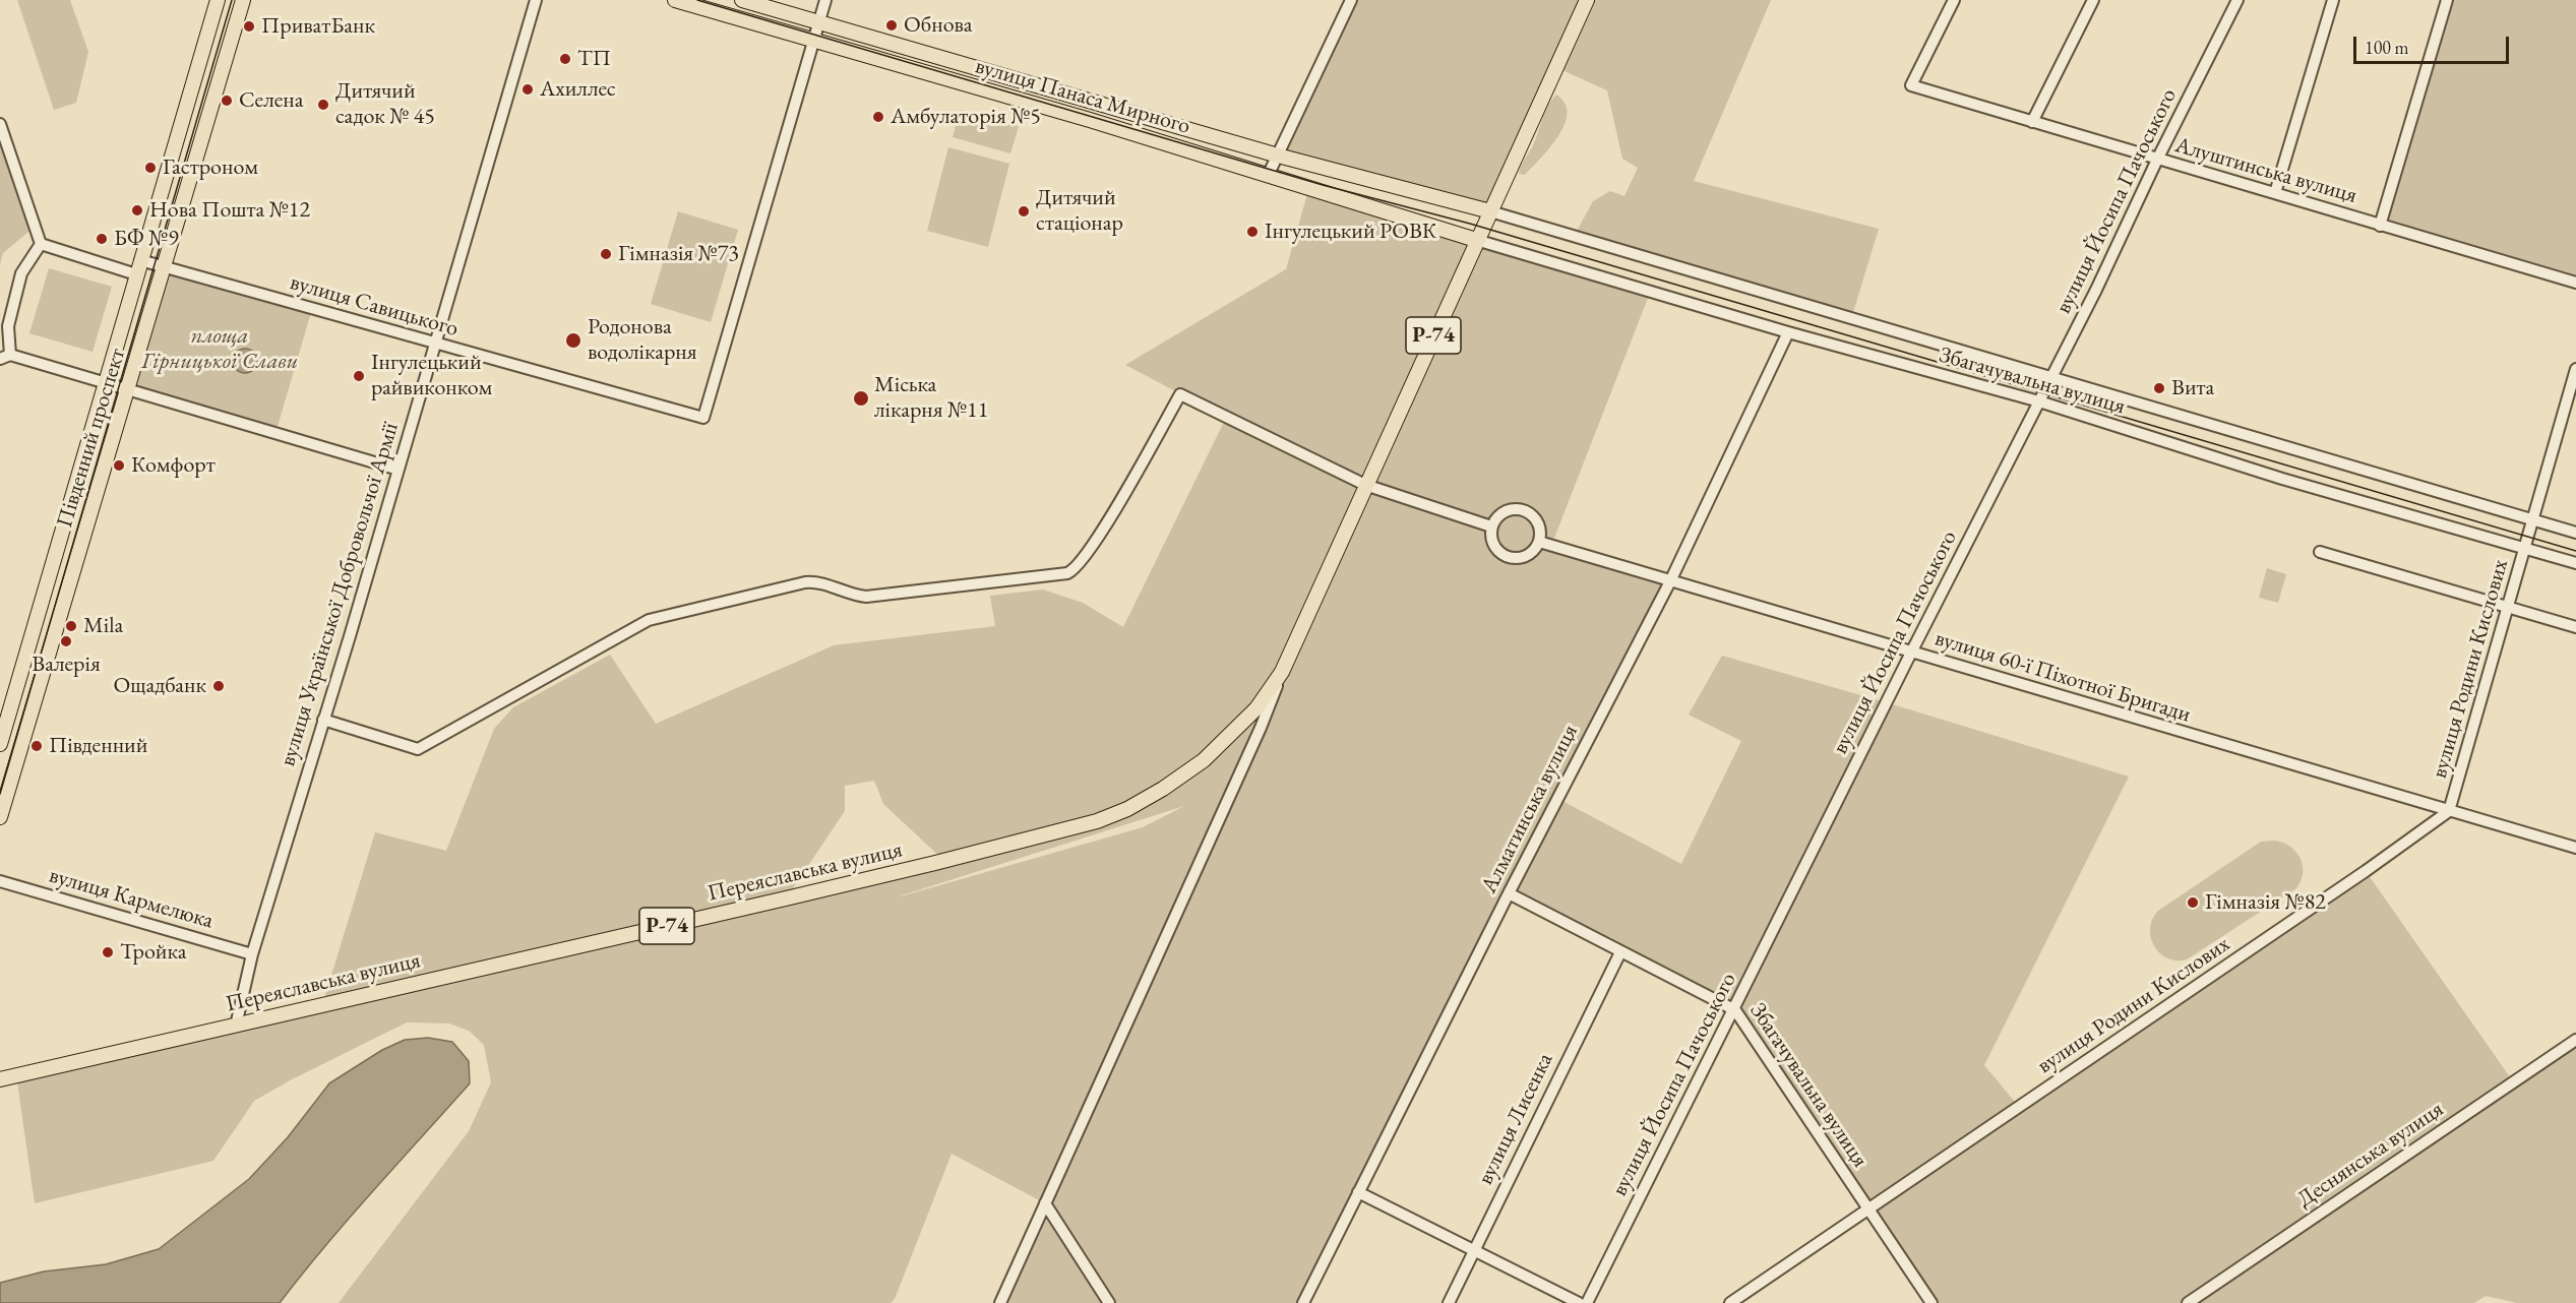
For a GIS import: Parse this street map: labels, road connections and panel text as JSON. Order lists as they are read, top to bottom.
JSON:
{
  "streets": {
    "main road": [
      "вулиця Панаса Мирного",
      "Р-74",
      "Південний проспект",
      "Переяславська вулиця"
    ],
    "street": [
      "Алуштинська вулиця",
      "вулиця Йосипа Пачоського",
      "вулиця Савицького",
      "Збагачувальна вулиця",
      "вулиця Української Добровольчої Армії",
      "вулиця Родини Кислових",
      "вулиця 60-ї Піхотної Бригади",
      "Алматинська вулиця",
      "вулиця Кармелюка",
      "вулиця Лисенка",
      "Деснянська вулиця"
    ]
  },
  "crossings": [
    ["вулиця Панаса Мирного", "вулиця Савицького"],
    ["вулиця Панаса Мирного", "Р-74"],
    ["вулиця Панаса Мирного", "Збагачувальна вулиця"],
    ["Алуштинська вулиця", "вулиця Йосипа Пачоського"],
    ["вулиця Йосипа Пачоського", "Збагачувальна вулиця"],
    ["вулиця Йосипа Пачоського", "вулиця 60-ї Піхотної Бригади"],
    ["вулиця Савицького", "Південний проспект"],
    ["вулиця Савицького", "вулиця Української Добровольчої Армії"],
    ["Р-74", "Збагачувальна вулиця"],
    ["Р-74", "Переяславська вулиця"],
    ["Збагачувальна вулиця", "вулиця Родини Кислових"],
    ["Збагачувальна вулиця", "Алматинська вулиця"],
    ["Збагачувальна вулиця", "вулиця Лисенка"],
    ["вулиця Української Добровольчої Армії", "Переяславська вулиця"],
    ["вулиця Української Добровольчої Армії", "вулиця Кармелюка"],
    ["вулиця Родини Кислових", "вулиця 60-ї Піхотної Бригади"],
    ["вулиця 60-ї Піхотної Бригади", "Алматинська вулиця"]
  ],
  "parks": ["площа Гірницької Слави"],
  "places": [
    "Обнова",
    "ПриватБанк",
    "ТП",
    "Ахиллес",
    "Селена",
    "Дитячий садок № 45",
    "Амбулаторія №5",
    "Гастроном",
    "Нова Пошта №12",
    "Дитячий стаціонар",
    "Інгулецький РОВК",
    "БФ №9",
    "Гімназія №73",
    "Родонова водолікарня",
    "Інгулецький райвиконком",
    "Вита",
    "Міська лікарня №11",
    "Комфорт",
    "Mila",
    "Валерія",
    "Ощадбанк",
    "Південний",
    "Гімназія №82",
    "Тройка"
  ],
  "scale_bar": "100 m"
}
